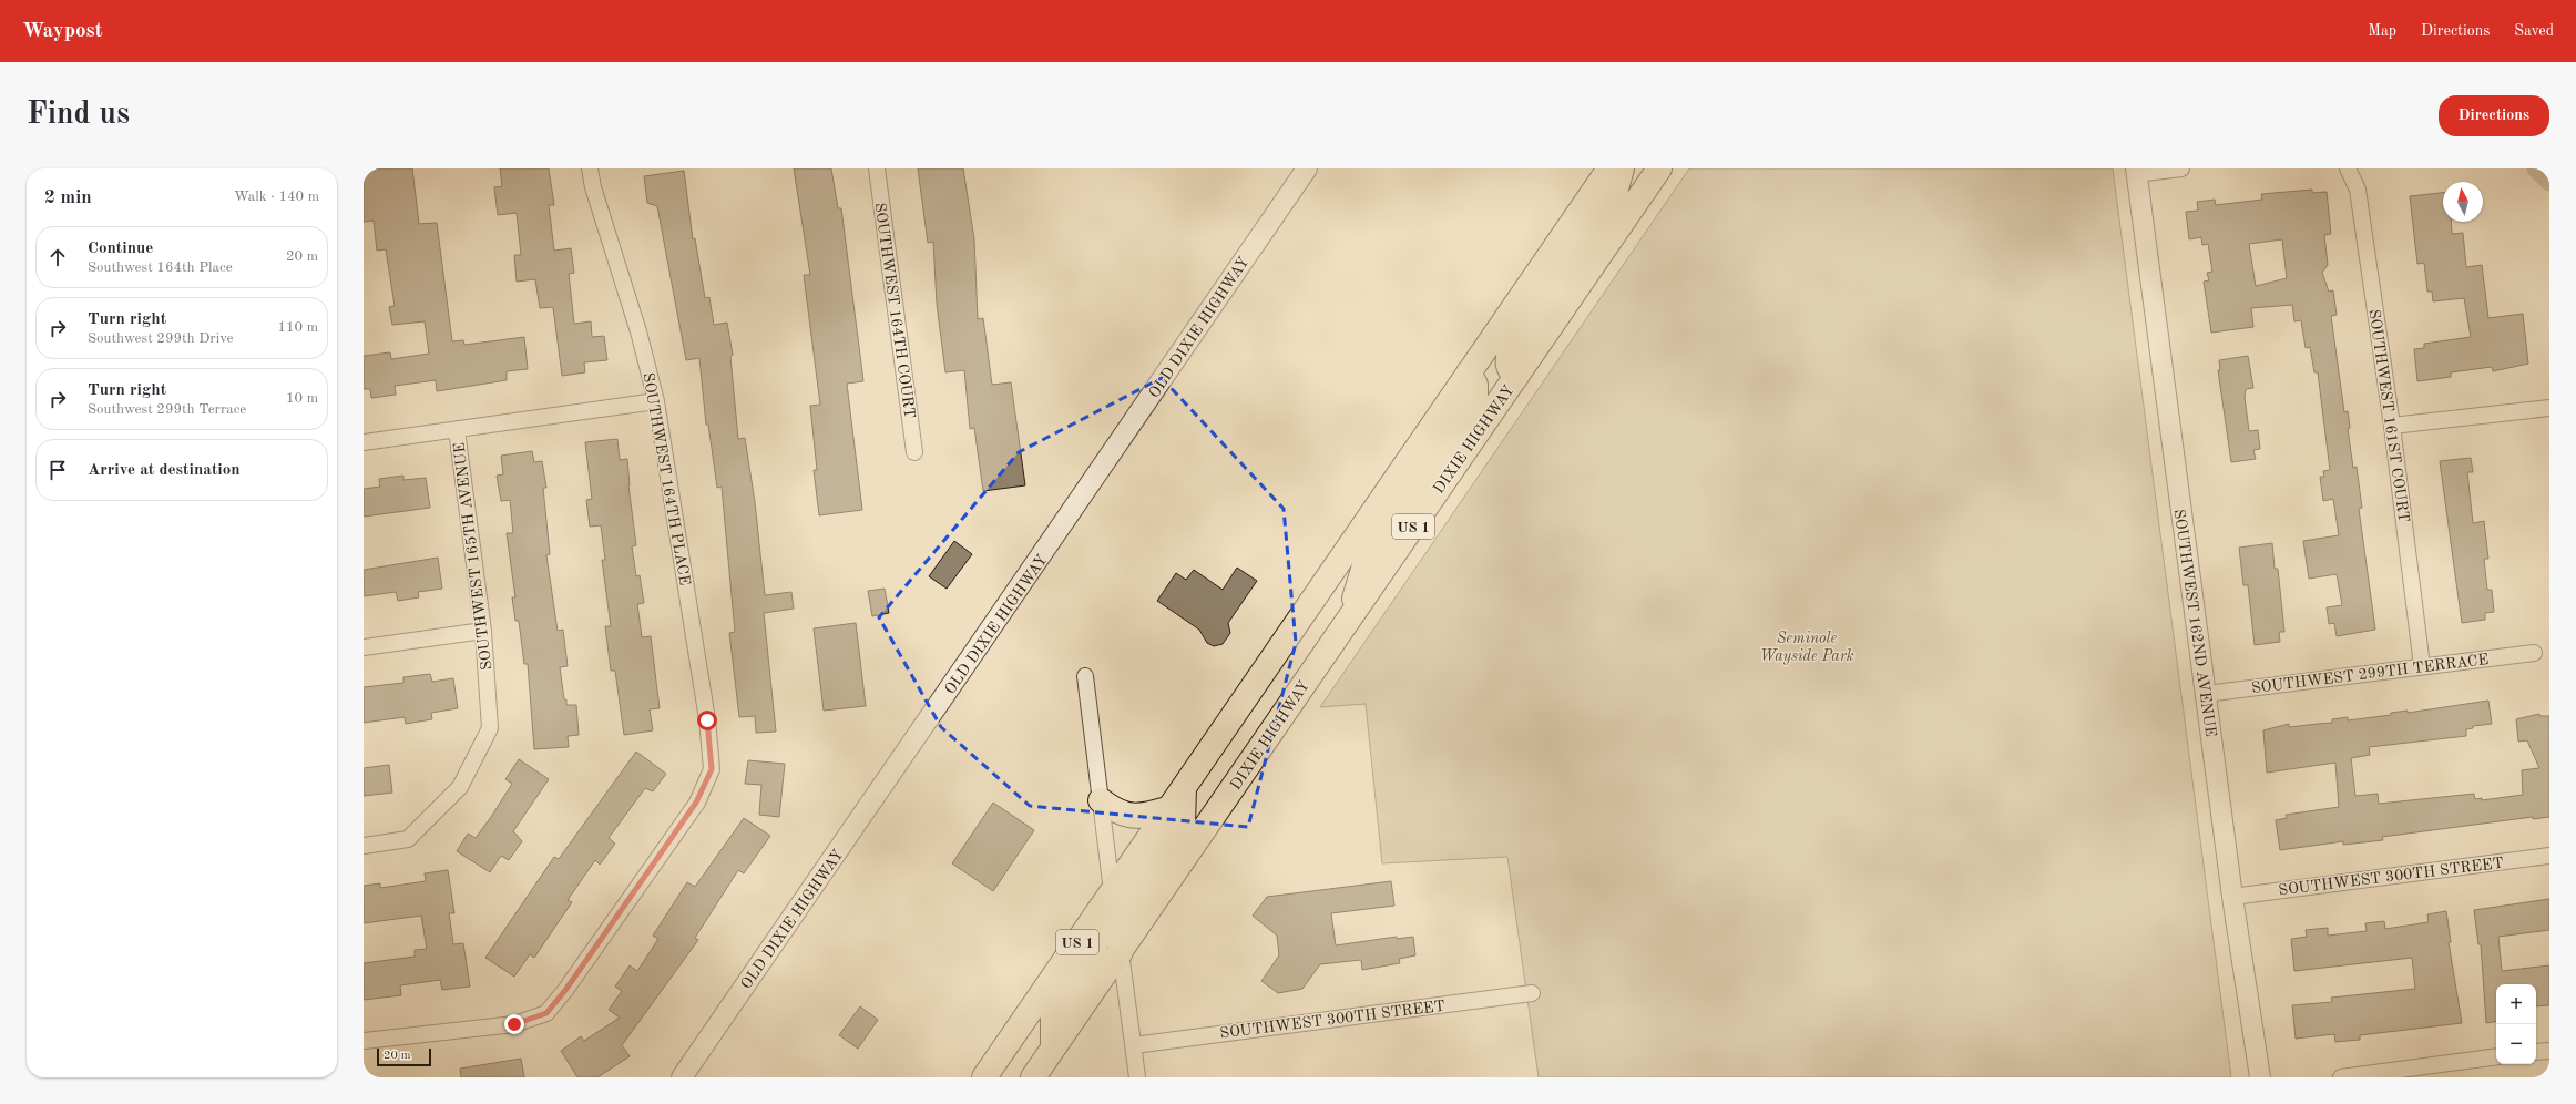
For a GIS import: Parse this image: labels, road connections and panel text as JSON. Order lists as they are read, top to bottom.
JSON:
{
  "streets": {
    "highway": ["DIXIE HIGHWAY", "US 1"],
    "street": [
      "SOUTHWEST 164TH COURT",
      "OLD DIXIE HIGHWAY",
      "SOUTHWEST 161ST COURT",
      "SOUTHWEST 164TH PLACE",
      "SOUTHWEST 165TH AVENUE",
      "SOUTHWEST 162ND AVENUE",
      "SOUTHWEST 299TH TERRACE",
      "SOUTHWEST 300TH STREET"
    ]
  },
  "crossings": [
    ["SOUTHWEST 161ST COURT", "SOUTHWEST 299TH TERRACE"],
    ["DIXIE HIGHWAY", "US 1"],
    ["SOUTHWEST 162ND AVENUE", "SOUTHWEST 299TH TERRACE"],
    ["SOUTHWEST 162ND AVENUE", "SOUTHWEST 300TH STREET"]
  ],
  "parks": ["Seminole Wayside Park"],
  "scale_bar": "20 m",
  "north": "top",
  "page": {
    "header": "Waypost",
    "nav": ["Map", "Directions", "Saved"],
    "buttons": "Directions",
    "title": "Find us",
    "heading": ["2 min", "Walk · 140 m"],
    "list": [
      ["Continue", "Southwest 164th Place", "20 m"],
      ["Turn right", "Southwest 299th Drive", "110 m"],
      ["Turn right", "Southwest 299th Terrace", "10 m"],
      "Arrive at destination"
    ],
    "map_buttons": ["+", "−"],
    "scale": "20 m"
  }
}
